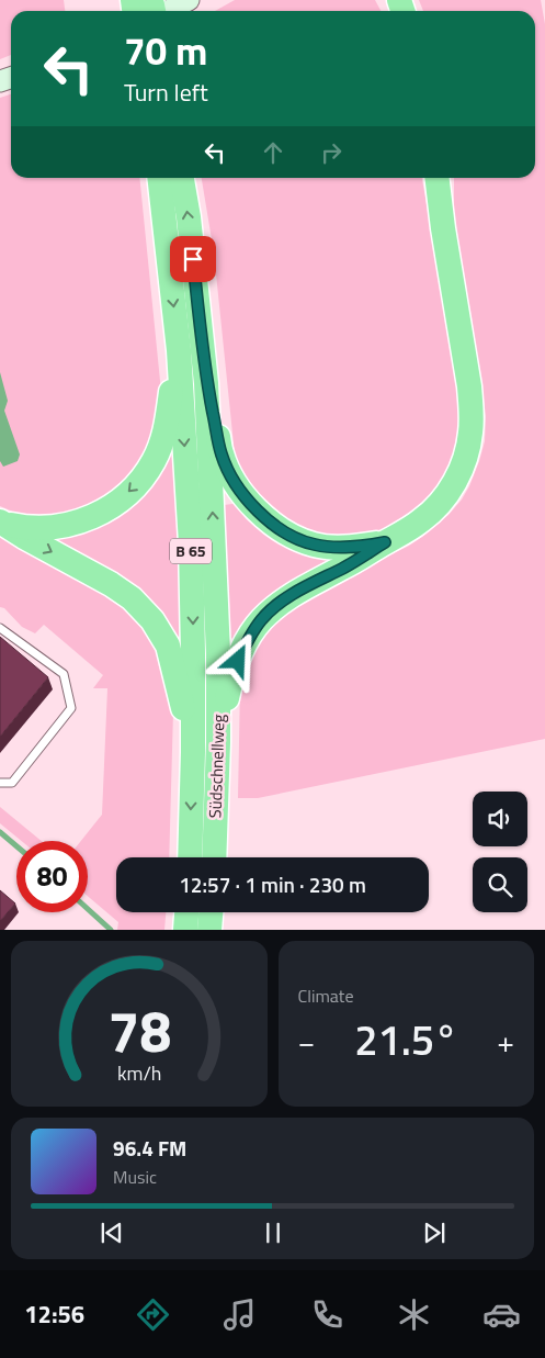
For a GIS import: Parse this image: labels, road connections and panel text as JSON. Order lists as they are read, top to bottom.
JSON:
{
  "streets": {
    "highway": ["B 65", "Südschnellweg"]
  },
  "page": {
    "turn": ["70 m", "Turn left"],
    "limit": "80",
    "trip": "12:57 · 1 min · 230 m",
    "tile": "Climate",
    "heat": ["−", "21.5°", "+"],
    "song": ["96.4 FM", "Music"],
    "tabs": "12:56",
    "gauge": ["78", "km/h"]
  }
}
